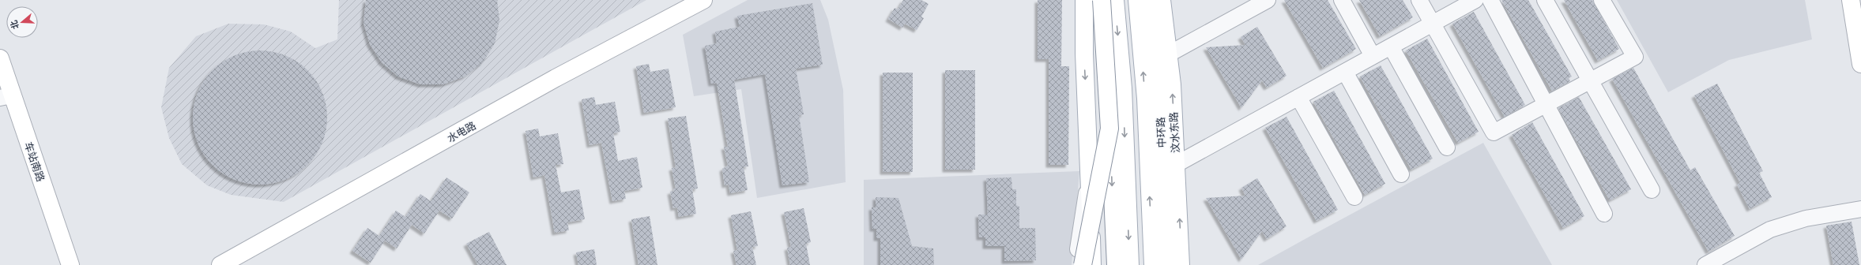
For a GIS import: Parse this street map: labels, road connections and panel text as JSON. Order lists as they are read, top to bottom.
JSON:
{
  "streets": {
    "main road": [
      "水电路",
      "中环路",
      "汶水东路",
      "车站南路"
    ]
  },
  "north": "left"
}
